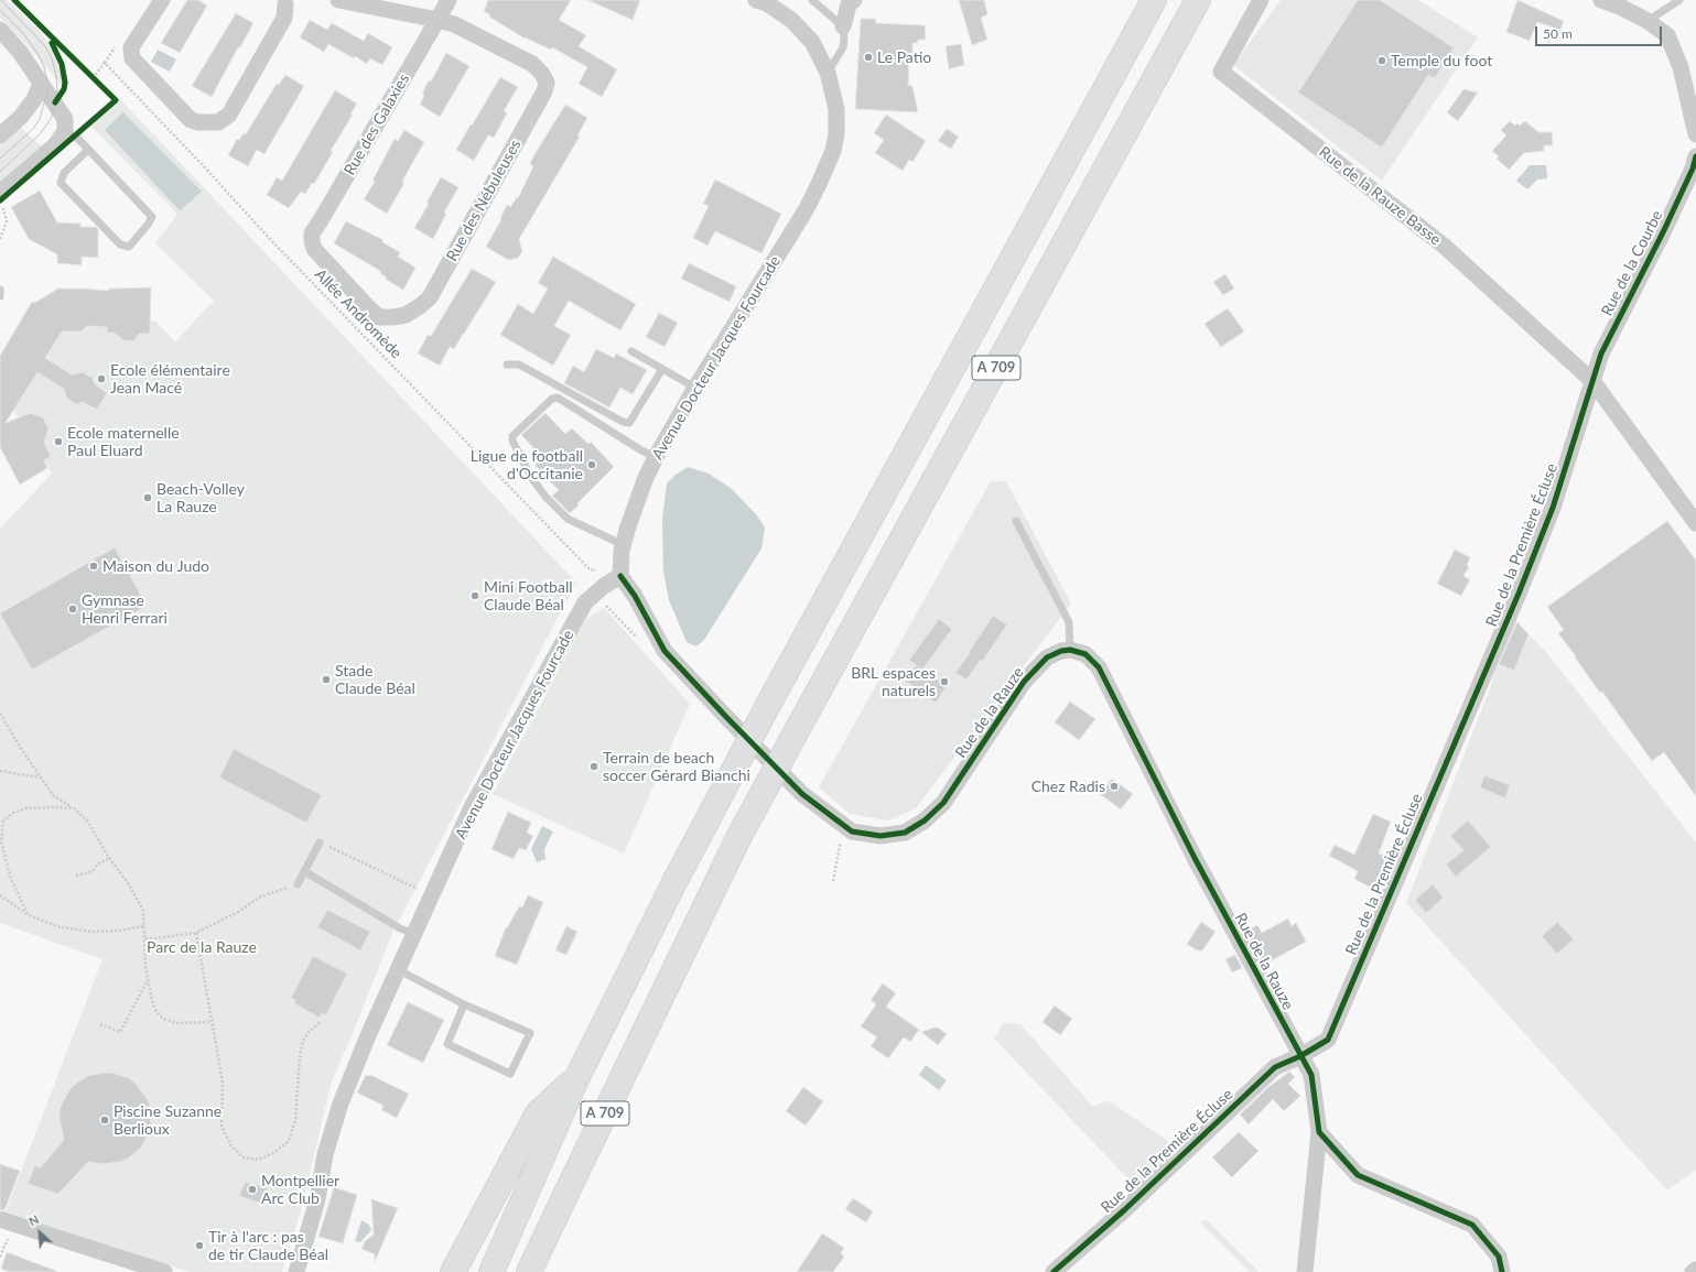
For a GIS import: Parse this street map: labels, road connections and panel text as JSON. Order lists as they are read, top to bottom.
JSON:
{
  "streets": {
    "highway": ["A 709"],
    "street": [
      "Rue des Galaxies",
      "Rue de la Rauze Basse",
      "Rue des Nébuleuses",
      "Rue de la Courbe",
      "Avenue Docteur Jacques Fourcade",
      "Rue de la Première Écluse",
      "Rue de la Rauze"
    ],
    "path": ["Allée Andromède"]
  },
  "crossings": [
    ["Rue des Galaxies", "Rue des Nébuleuses"],
    ["Rue de la Rauze Basse", "Rue de la Courbe"],
    ["Rue de la Rauze Basse", "Rue de la Première Écluse"],
    ["Rue de la Courbe", "Rue de la Première Écluse"],
    ["Allée Andromède", "Avenue Docteur Jacques Fourcade"],
    ["Allée Andromède", "Rue de la Rauze"],
    ["Avenue Docteur Jacques Fourcade", "Rue de la Rauze"],
    ["Rue de la Première Écluse", "Rue de la Rauze"]
  ],
  "parks": ["Parc de la Rauze"],
  "places": [
    "Le Patio",
    "Temple du foot",
    "Ecole élémentaire Jean Macé",
    "Ecole maternelle Paul Eluard",
    "Ligue de football d'Occitanie",
    "Beach-Volley La Rauze",
    "Maison du Judo",
    "Mini Football Claude Béal",
    "Gymnase Henri Ferrari",
    "Stade Claude Béal",
    "BRL espaces naturels",
    "Terrain de beach soccer Gérard Bianchi",
    "Chez Radis",
    "Piscine Suzanne Berlioux",
    "Montpellier Arc Club",
    "Tir à l'arc : pas de tir Claude Béal"
  ],
  "scale_bar": "50 m",
  "north": "top left"
}
